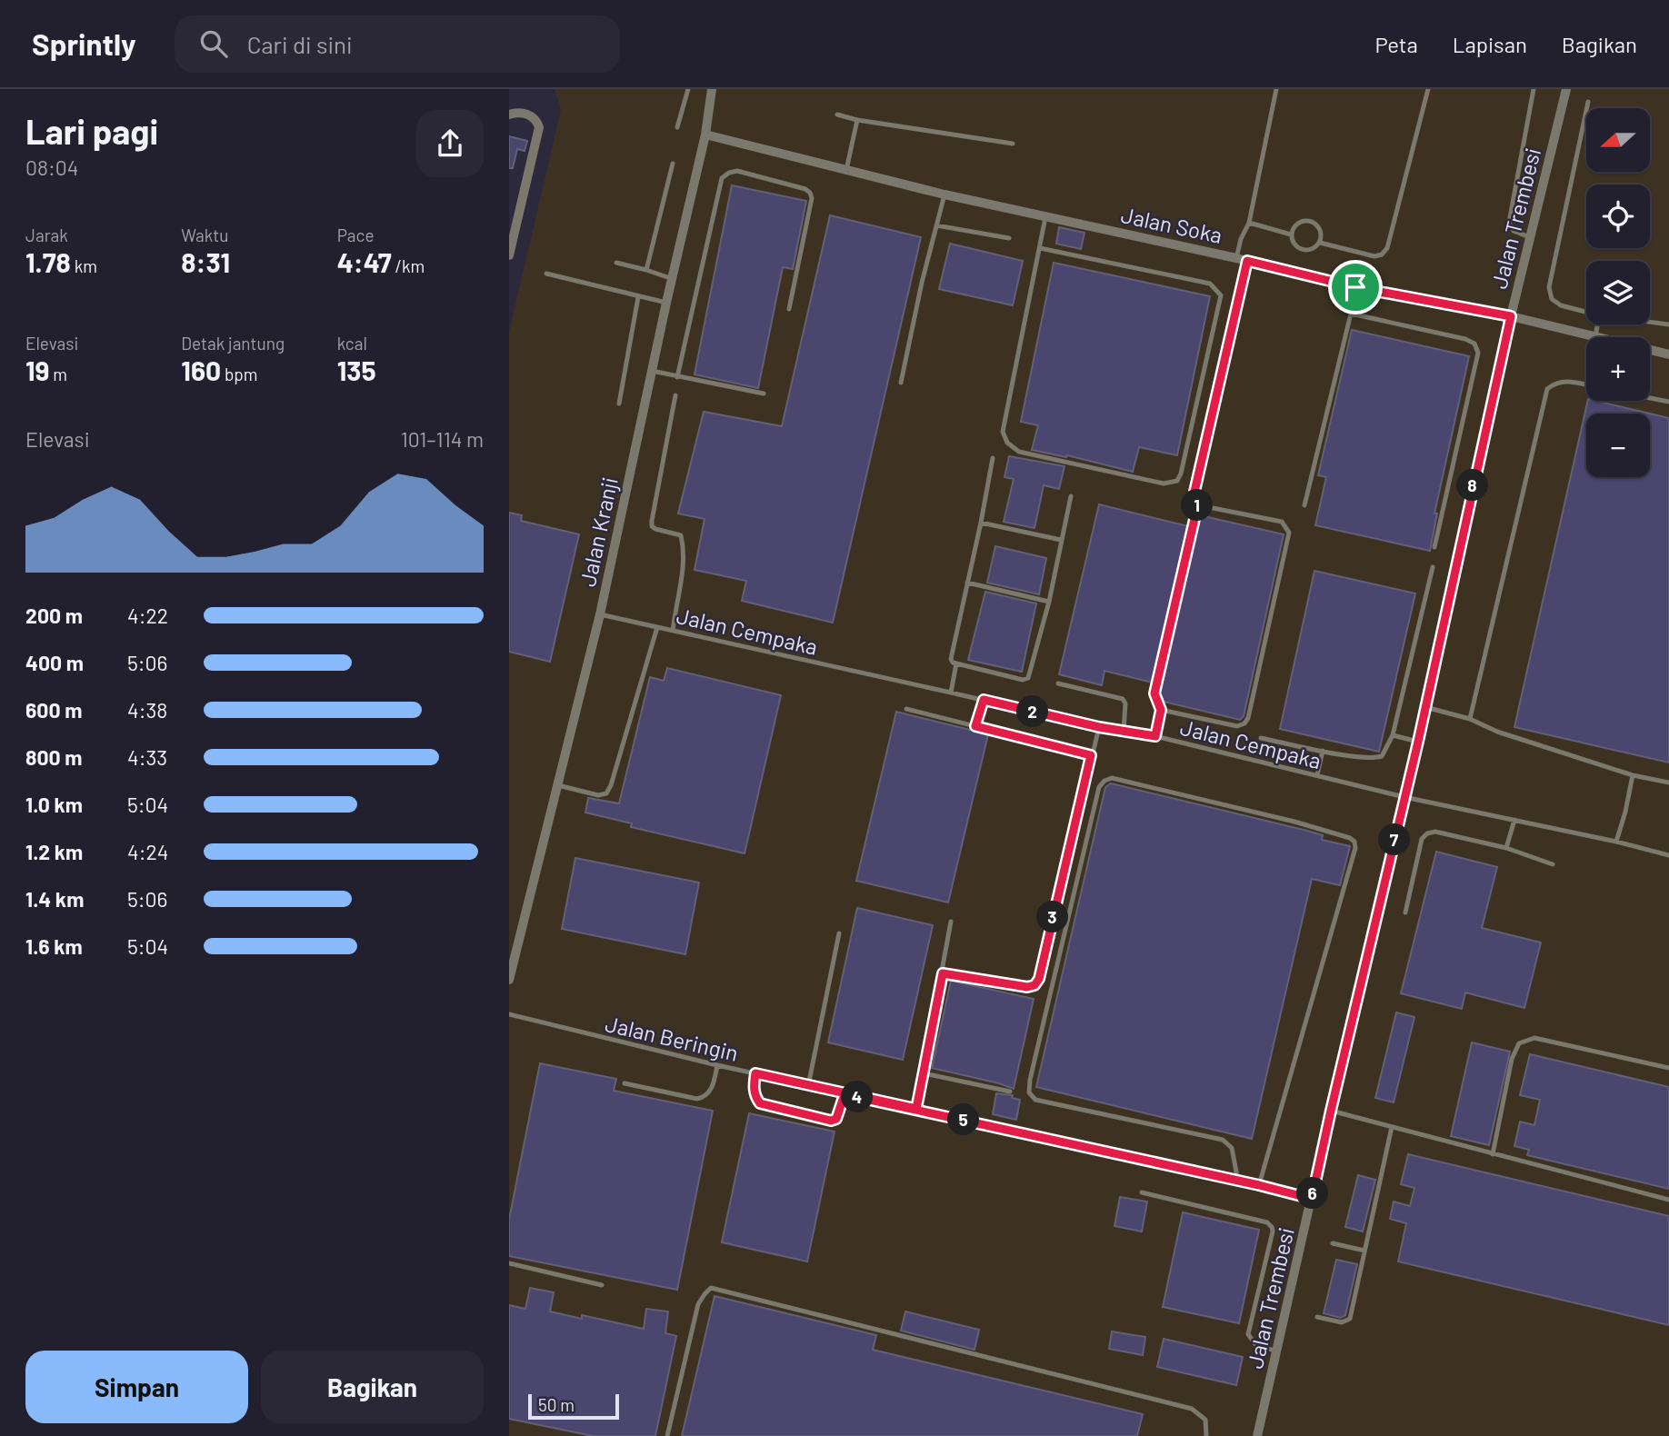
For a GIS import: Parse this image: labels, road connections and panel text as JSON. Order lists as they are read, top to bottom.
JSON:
{
  "streets": {
    "street": ["Jalan Trembesi", "Jalan Soka", "Jalan Kranji"],
    "lane": ["Jalan Cempaka", "Jalan Beringin"]
  },
  "crossings": [
    ["Jalan Trembesi", "Jalan Soka"],
    ["Jalan Trembesi", "Jalan Cempaka"],
    ["Jalan Trembesi", "Jalan Beringin"],
    ["Jalan Soka", "Jalan Kranji"],
    ["Jalan Kranji", "Jalan Cempaka"]
  ],
  "scale_bar": "50 m",
  "north": "left",
  "page": {
    "header": "Sprintly",
    "search": "Cari di sini",
    "nav": ["Peta", "Lapisan", "Bagikan"],
    "heading": ["Lari pagi", "08:04"],
    "map_buttons": ["+", "−"],
    "stats": [
      ["Jarak", "1.78 km"],
      ["Waktu", "8:31"],
      ["Pace", "4:47 /km"],
      ["Elevasi", "19 m"],
      ["Detak jantung", "160 bpm"],
      ["kcal", "135"]
    ],
    "chart": ["Elevasi", "101–114 m"],
    "pins": [
      "8",
      "1",
      "2",
      "7",
      "3",
      "4",
      "5",
      "6"
    ],
    "list": [
      {
        "name": "200 m",
        "note": "4:22"
      },
      {
        "name": "400 m",
        "note": "5:06"
      },
      {
        "name": "600 m",
        "note": "4:38"
      },
      {
        "name": "800 m",
        "note": "4:33"
      },
      {
        "name": "1.0 km",
        "note": "5:04"
      },
      {
        "name": "1.2 km",
        "note": "4:24"
      },
      {
        "name": "1.4 km",
        "note": "5:06"
      },
      {
        "name": "1.6 km",
        "note": "5:04"
      }
    ],
    "buttons": ["Simpan", "Bagikan"],
    "scale": "50 m"
  }
}
